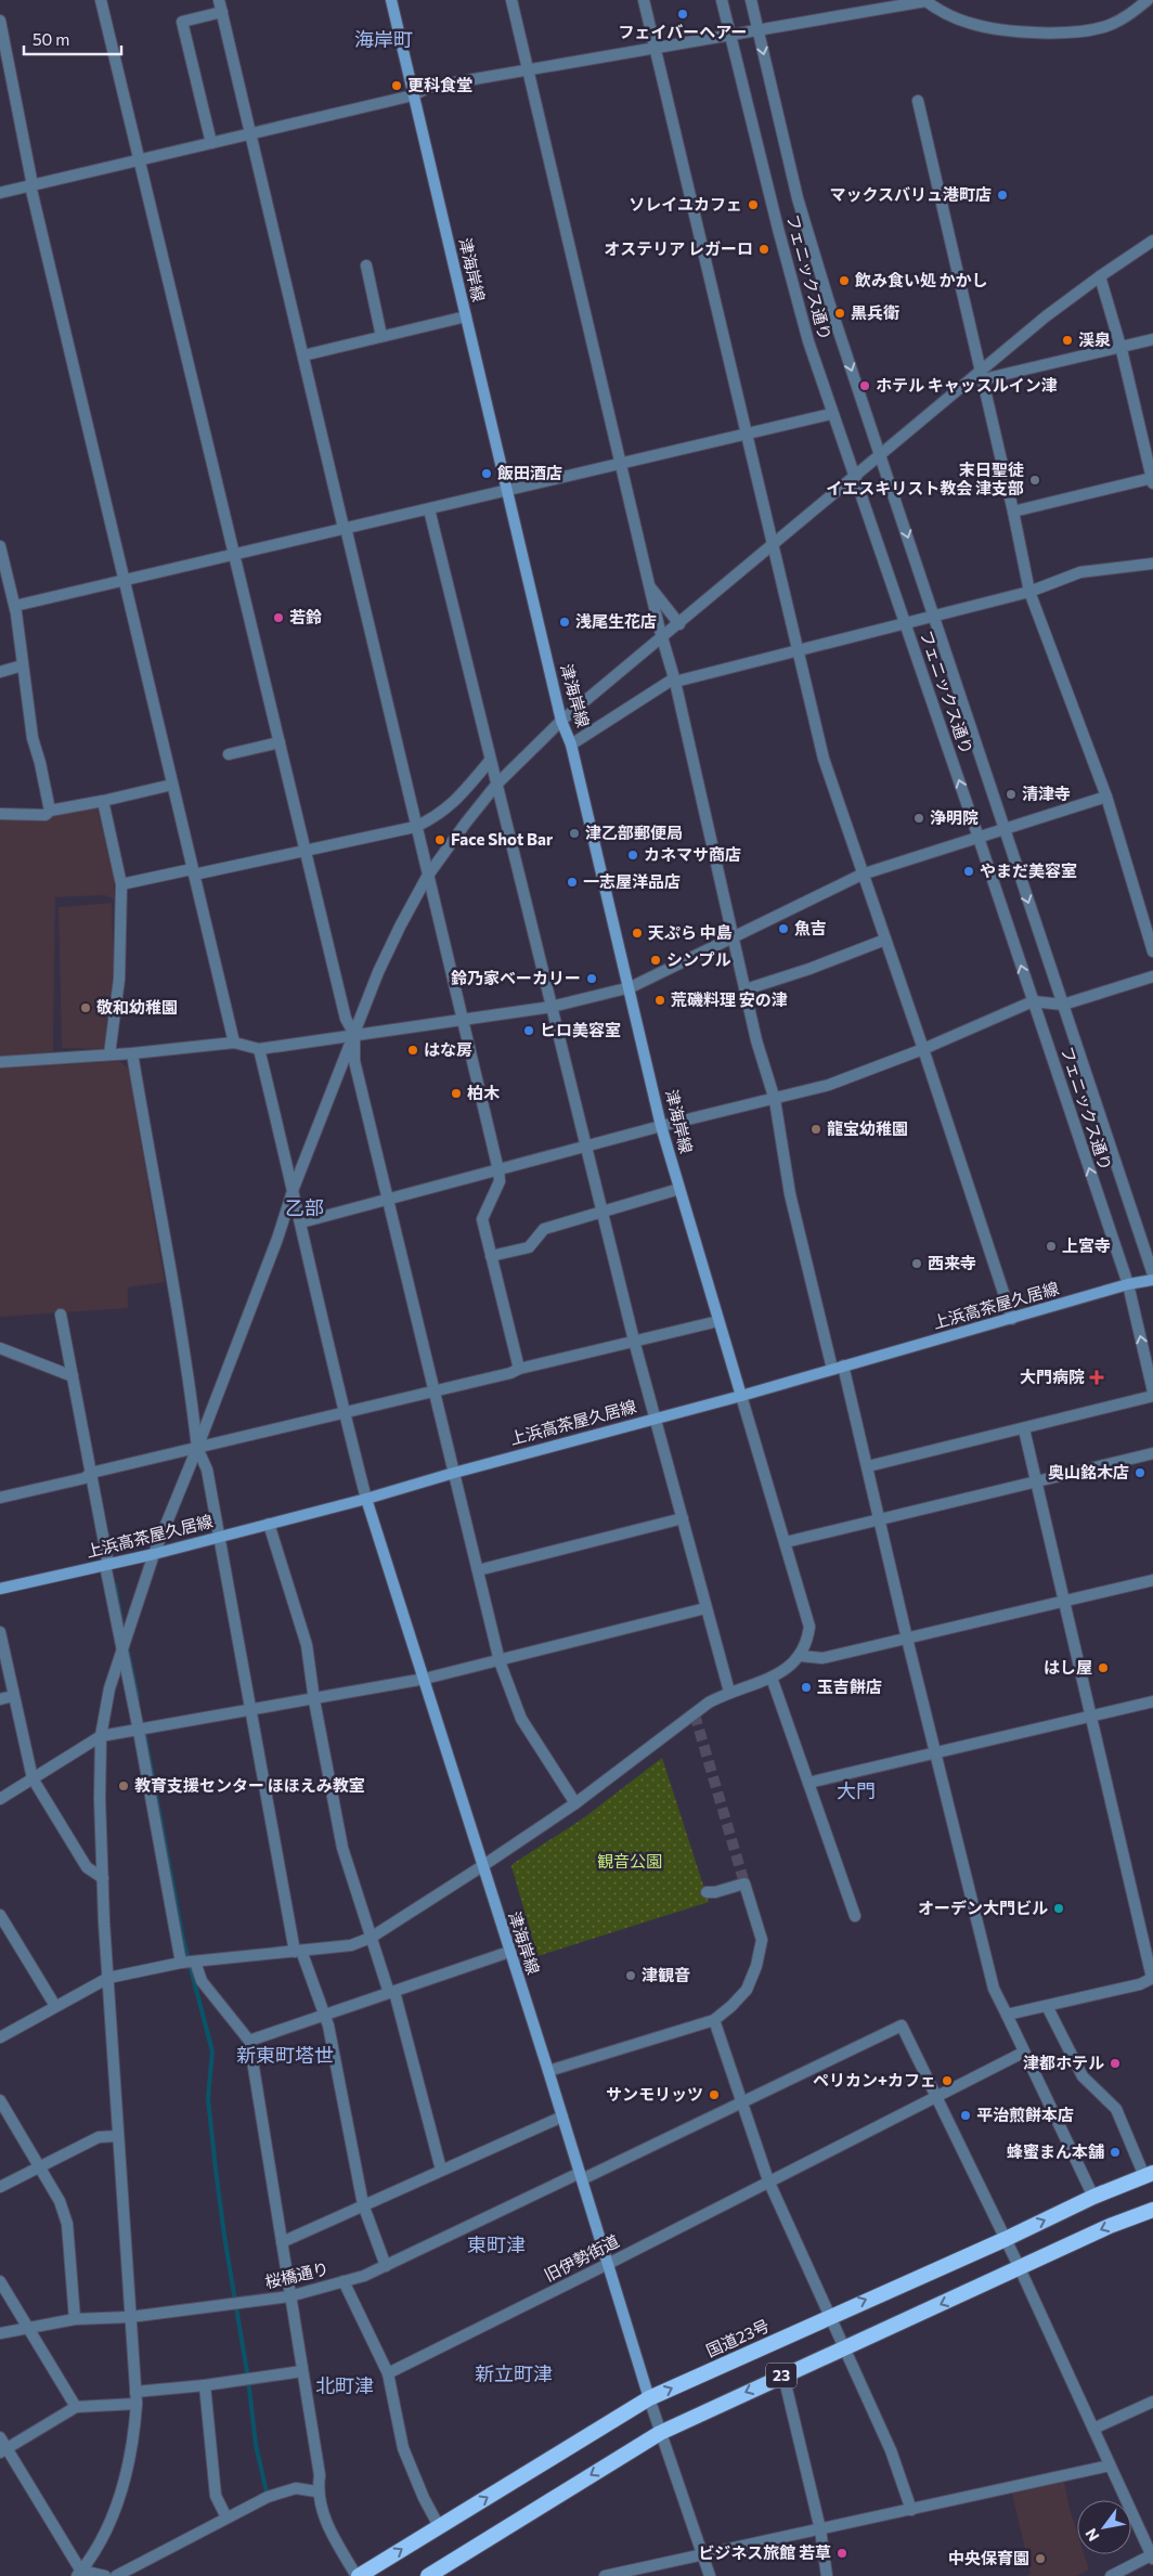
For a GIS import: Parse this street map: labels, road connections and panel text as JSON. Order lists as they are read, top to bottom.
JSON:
{
  "streets": {
    "highway": ["国道23号", "23"],
    "main road": ["津海岸線", "上浜高茶屋久居線"],
    "street": ["フェニックス通り", "旧伊勢街道", "桜橋通り"]
  },
  "crossings": [
    ["津海岸線", "上浜高茶屋久居線"],
    ["津海岸線", "旧伊勢街道"],
    ["津海岸線", "桜橋通り"],
    ["津海岸線", "国道23号"],
    ["フェニックス通り", "上浜高茶屋久居線"],
    ["旧伊勢街道", "桜橋通り"]
  ],
  "districts": [
    "海岸町",
    "乙部",
    "大門",
    "新東町塔世",
    "東町津",
    "新立町津",
    "北町津"
  ],
  "parks": ["観音公園"],
  "places": {
    "other": [
      "フェイバーヘアー",
      "更科食堂",
      "マックスバリュ港町店",
      "ソレイユカフェ",
      "オステリア レガーロ",
      "飲み食い処 かかし",
      "黒兵衛",
      "渓泉",
      "ホテル キャッスルイン津",
      "飯田酒店",
      "末日聖徒 イエスキリスト教会 津支部",
      "若鈴",
      "浅尾生花店",
      "清津寺",
      "浄明院",
      "津乙部郵便局",
      "Face Shot Bar",
      "カネマサ商店",
      "やまだ美容室",
      "一志屋洋品店",
      "魚吉",
      "天ぷら 中島",
      "シンプル",
      "鈴乃家ベーカリー",
      "荒磯料理 安の津",
      "敬和幼稚園",
      "ヒロ美容室",
      "はな房",
      "柏木",
      "龍宝幼稚園",
      "上宮寺",
      "西来寺",
      "奥山銘木店",
      "はし屋",
      "玉吉餅店",
      "教育支援センター ほほえみ教室",
      "オーデン大門ビル",
      "津観音",
      "津都ホテル",
      "ペリカン+カフェ",
      "サンモリッツ",
      "平治煎餅本店",
      "蜂蜜まん本舗",
      "ビジネス旅館 若草",
      "中央保育園"
    ],
    "health": ["大門病院"]
  },
  "scale_bar": "50 m",
  "north": "bottom left"
}
